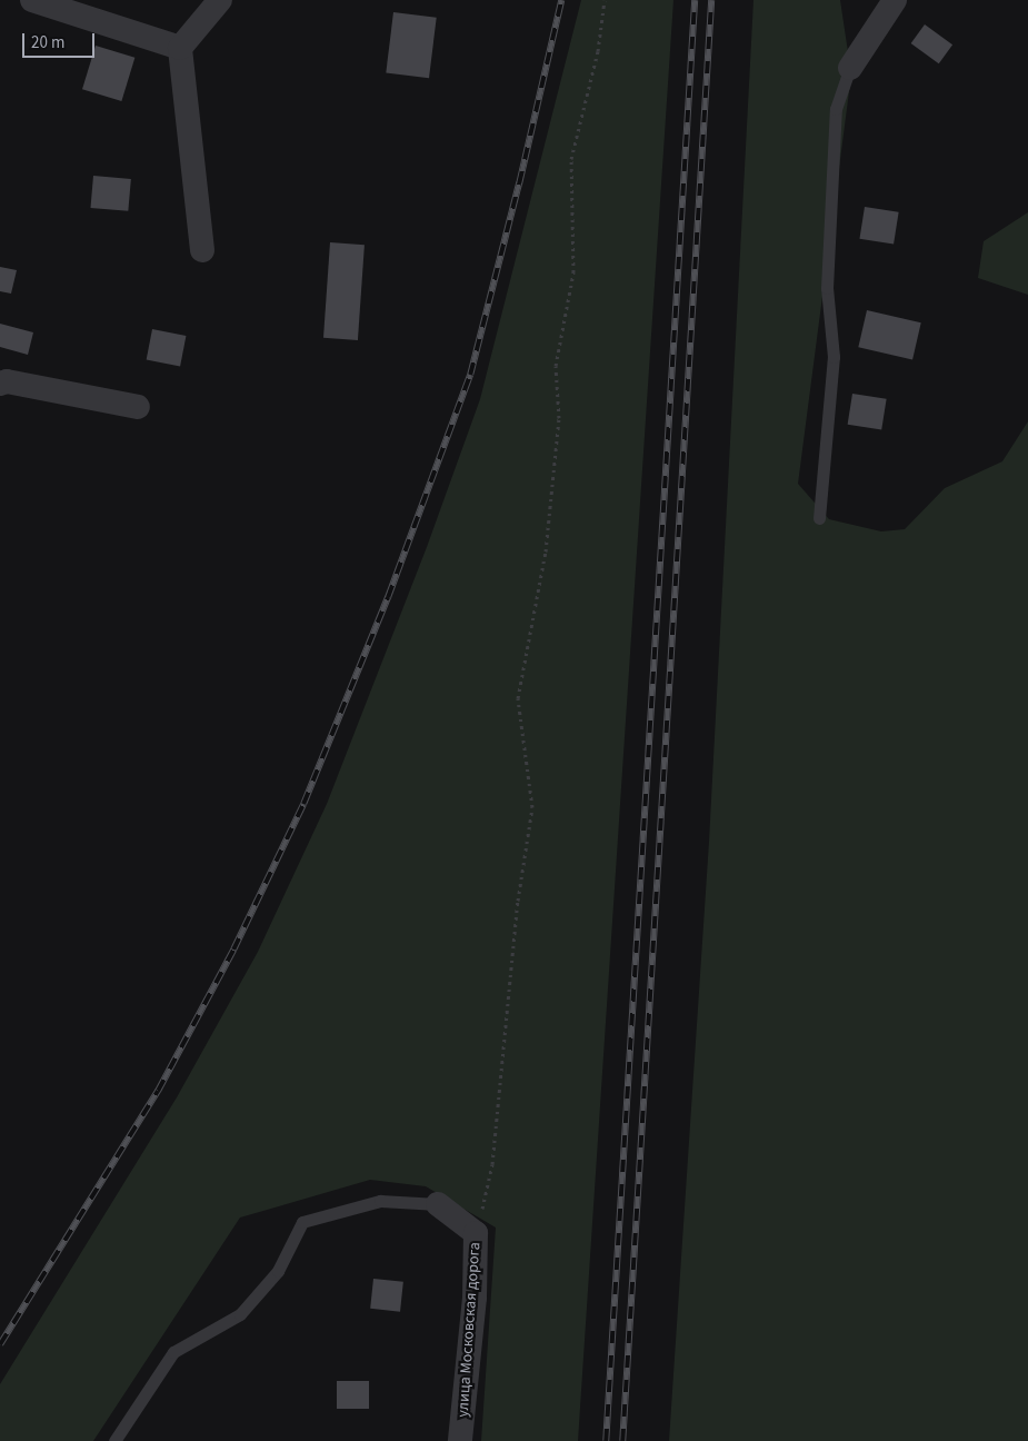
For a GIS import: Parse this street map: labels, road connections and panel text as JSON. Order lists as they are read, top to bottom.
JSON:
{
  "streets": {
    "street": ["улица Московская дорога"]
  },
  "scale_bar": "20 m"
}
